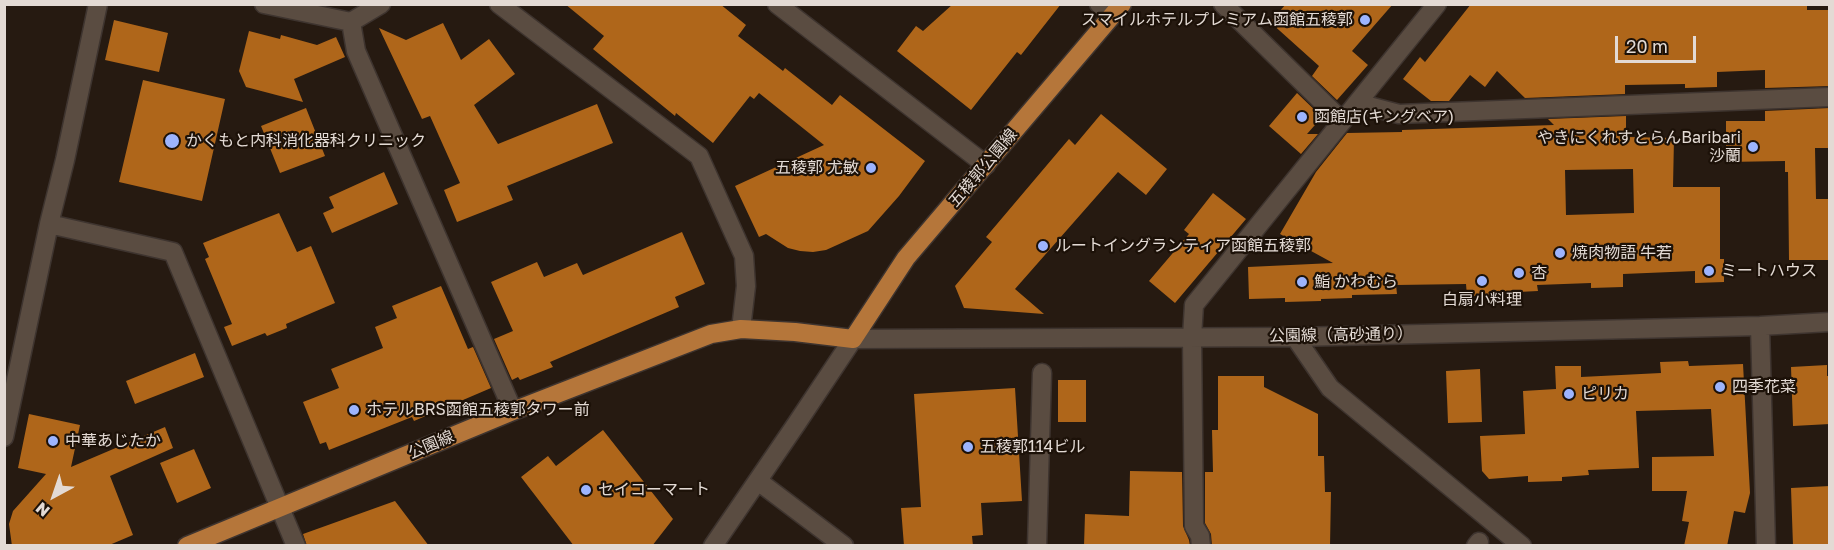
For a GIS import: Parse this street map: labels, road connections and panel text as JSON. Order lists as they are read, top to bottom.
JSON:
{
  "streets": {
    "main road": ["五稜郭公園線", "公園線"],
    "street": ["公園線（高砂通り）"]
  },
  "crossings": [
    ["五稜郭公園線", "公園線（高砂通り）"],
    ["五稜郭公園線", "公園線"],
    ["公園線（高砂通り）", "公園線"]
  ],
  "places": [
    "スマイルホテルプレミアム函館五稜郭",
    "函館店(キングベア)",
    "かくもと内科消化器科クリニック",
    "やきにくれすとらんBaribari 沙蘭",
    "五稜郭 尤敏",
    "ルートイングランティア函館五稜郭",
    "焼肉物語 牛若",
    "ミートハウス",
    "杏",
    "白扇小料理",
    "鮨 かわむら",
    "四季花菜",
    "ピリカ",
    "ホテルBRS函館五稜郭タワー前",
    "中華あじたか",
    "五稜郭114ビル",
    "セイコーマート"
  ],
  "scale_bar": "20 m",
  "north": "bottom left"
}
